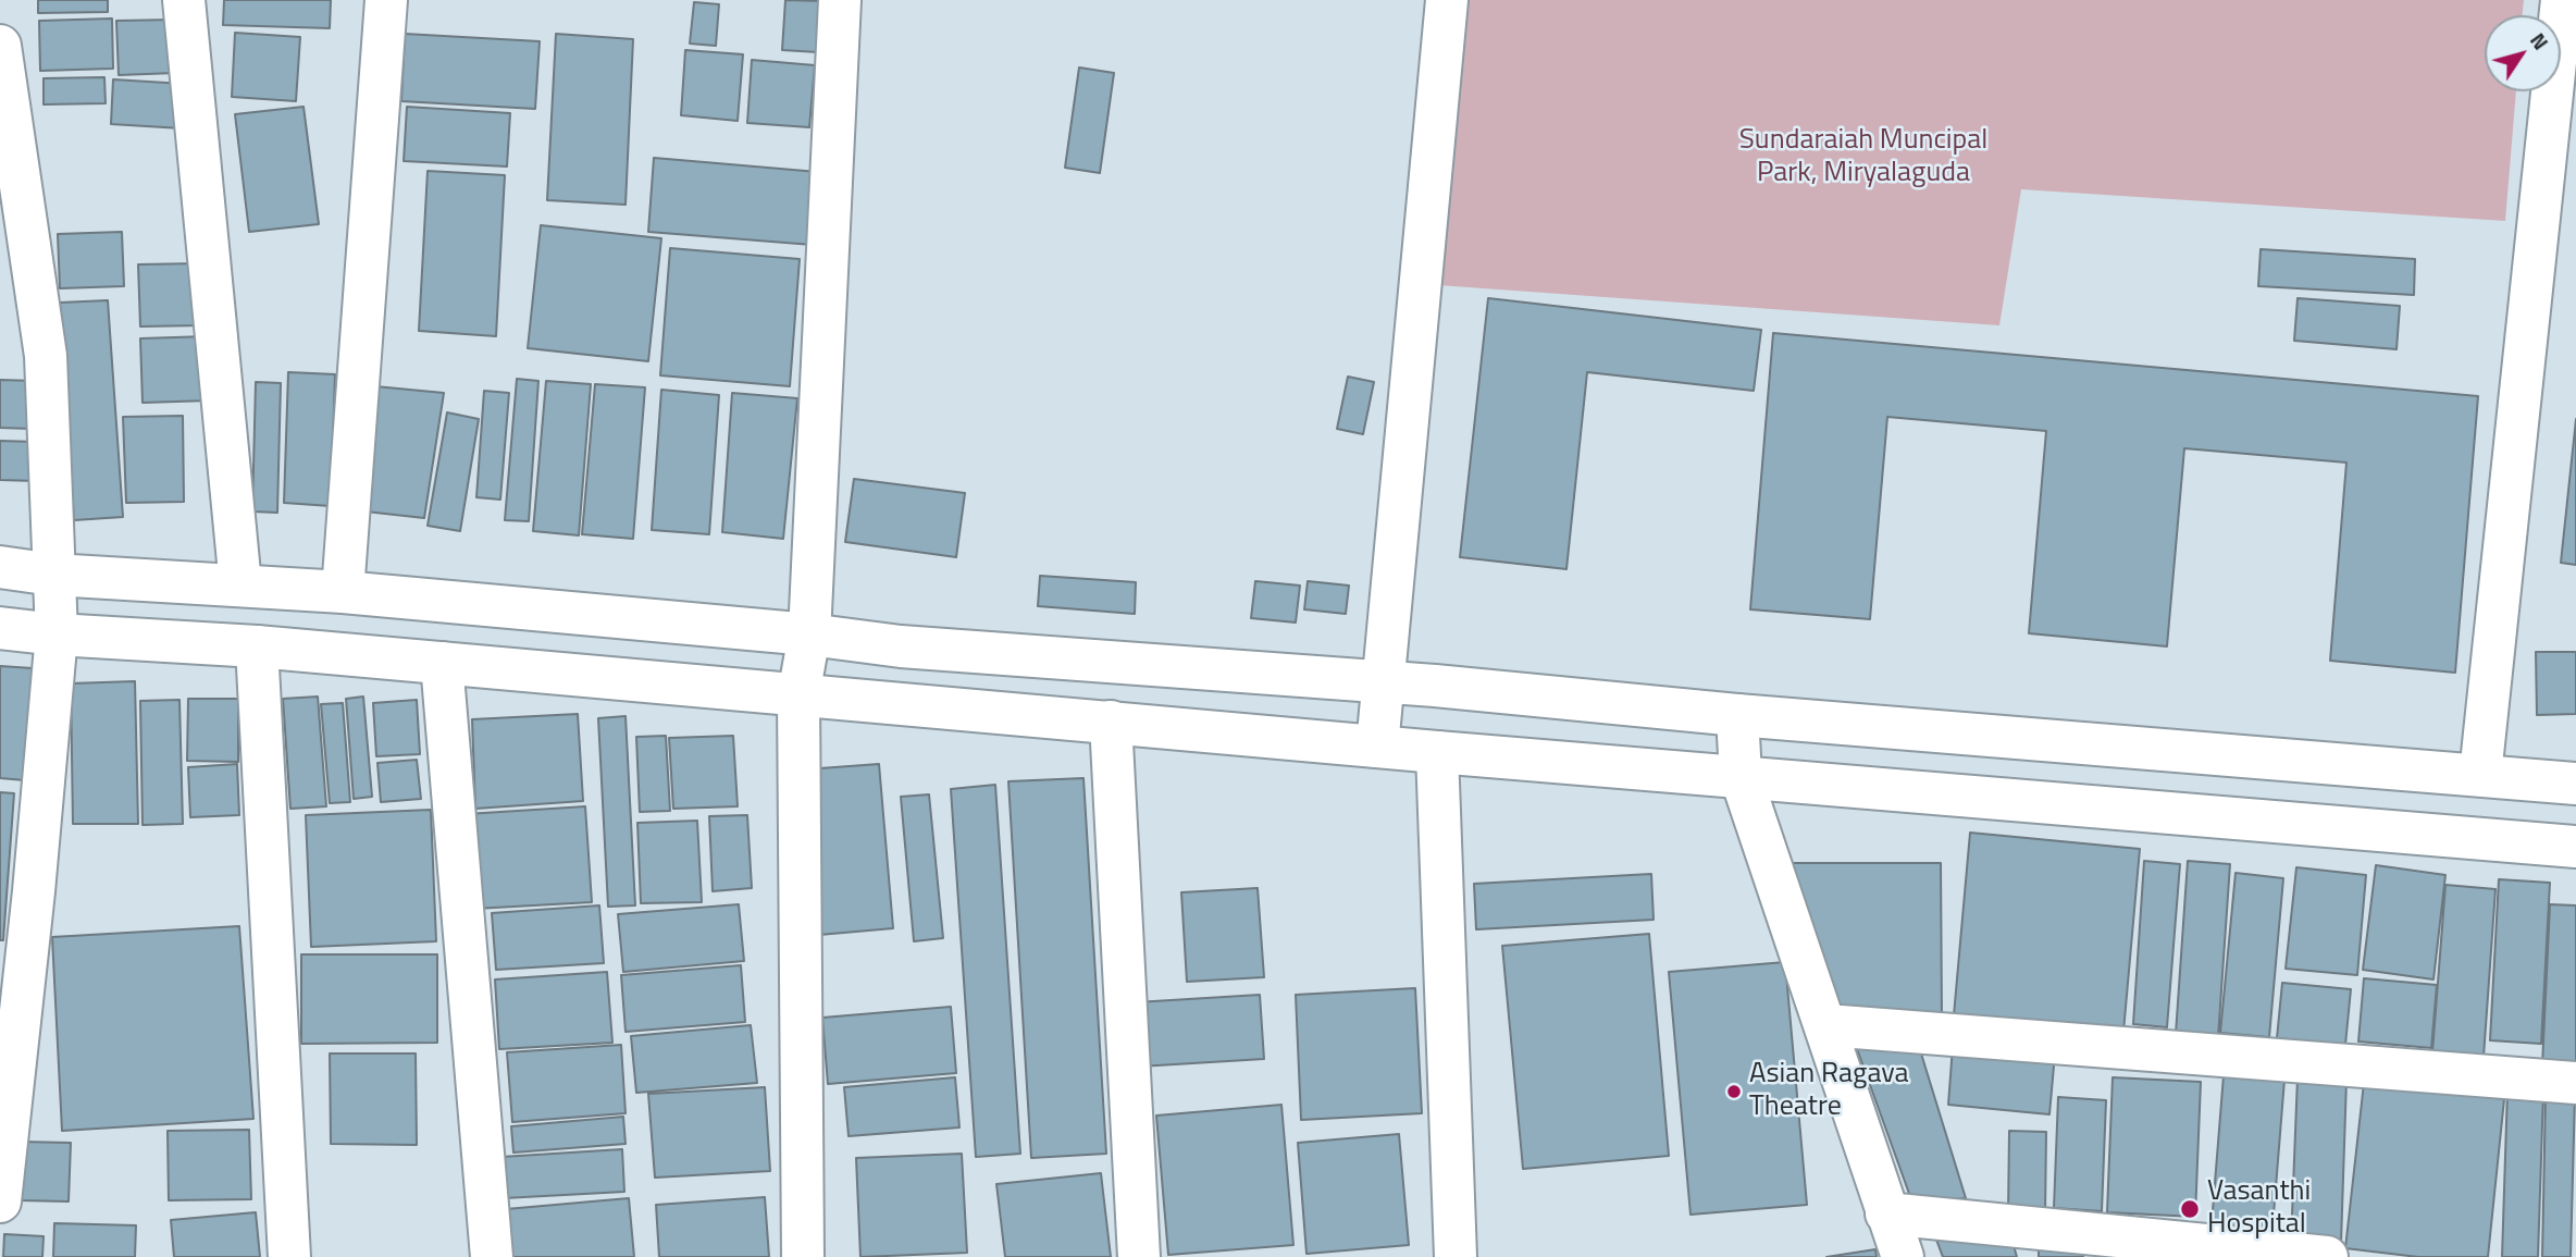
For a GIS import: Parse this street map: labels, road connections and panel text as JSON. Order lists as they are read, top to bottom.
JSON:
{
  "parks": ["Sundaraiah Muncipal Park, Miryalaguda"],
  "places": ["Asian Ragava Theatre", "Vasanthi Hospital"],
  "north": "top right"
}
